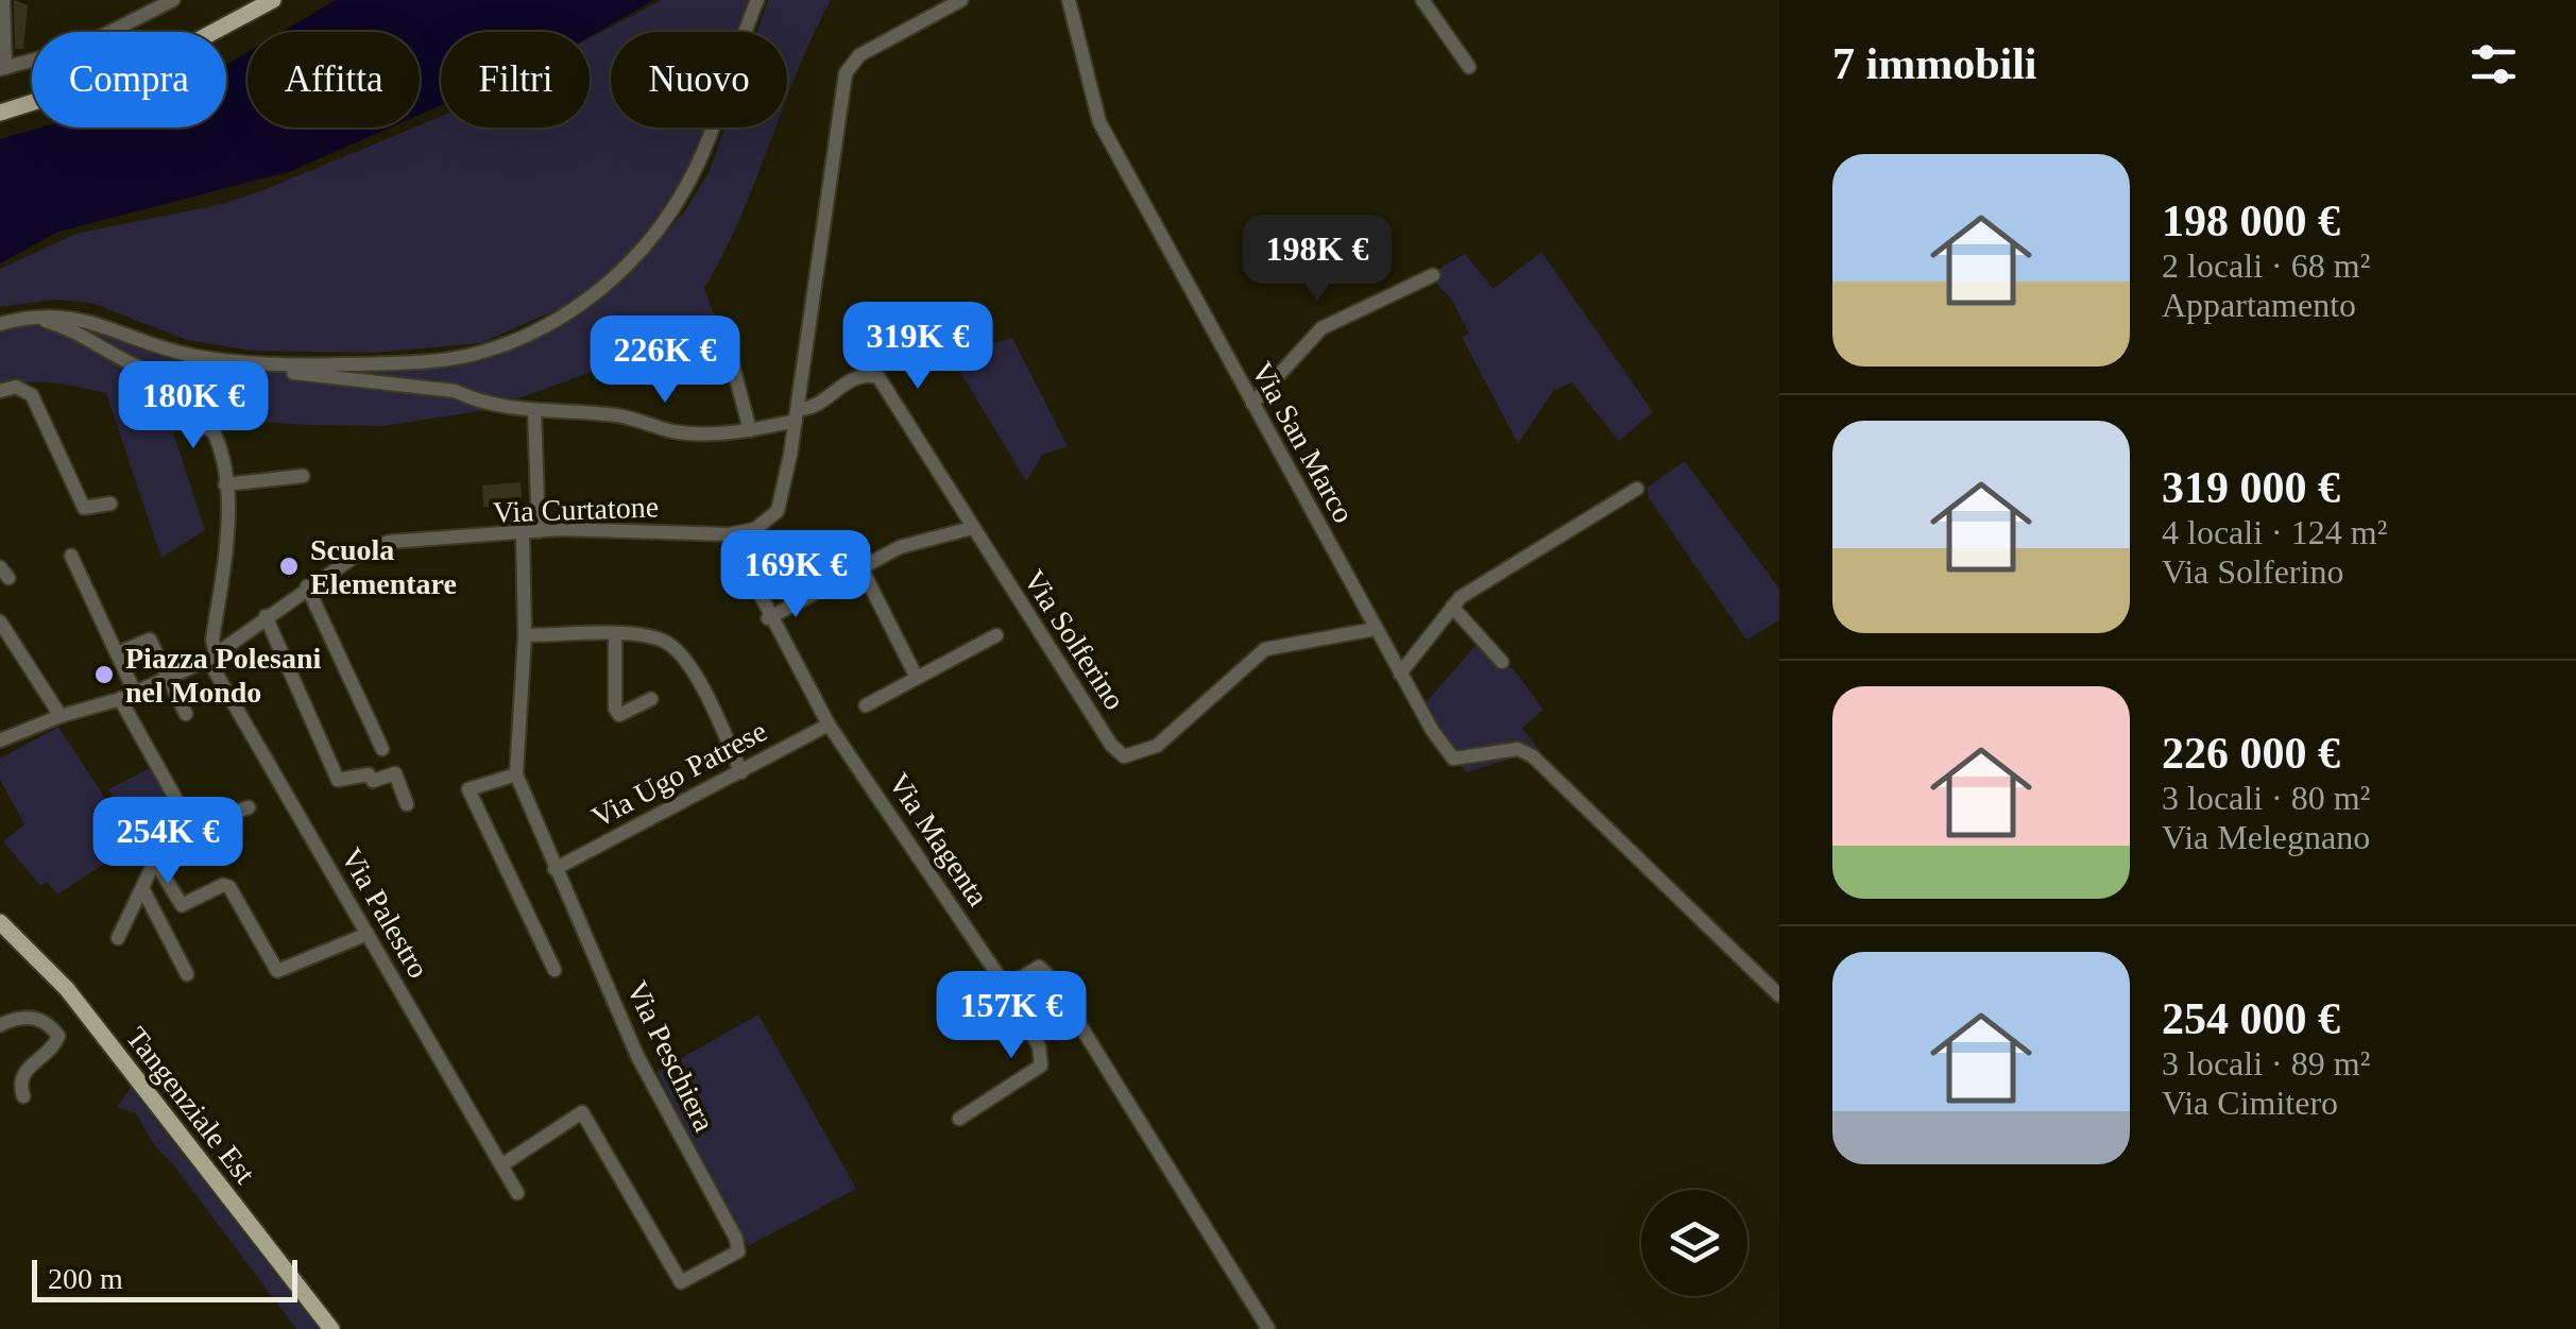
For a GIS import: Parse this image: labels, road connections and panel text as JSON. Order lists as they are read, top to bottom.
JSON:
{
  "streets": {
    "main road": ["Tangenziale Est"],
    "street": [
      "Via San Marco",
      "Via Curtatone",
      "Via Solferino",
      "Via Ugo Patrese",
      "Via Magenta",
      "Via Palestro",
      "Via Peschiera"
    ]
  },
  "crossings": [
    ["Via San Marco", "Via Solferino"],
    ["Via Curtatone", "Via Solferino"],
    ["Via Curtatone", "Via Magenta"],
    ["Via Curtatone", "Via Palestro"],
    ["Via Curtatone", "Via Peschiera"],
    ["Via Ugo Patrese", "Via Magenta"],
    ["Via Ugo Patrese", "Via Peschiera"],
    ["Via Palestro", "Via Peschiera"]
  ],
  "places": ["Scuola Elementare", "Piazza Polesani nel Mondo"],
  "scale_bar": "200 m",
  "page": {
    "heading": "7 immobili",
    "chip": [
      "Compra",
      "Affitta",
      "Filtri",
      "Nuovo"
    ],
    "list": [
      {
        "name": "198 000 €",
        "note": "2 locali · 68 m² · Appartamento"
      },
      {
        "name": "319 000 €",
        "note": "4 locali · 124 m² · Via Solferino"
      },
      {
        "name": "226 000 €",
        "note": "3 locali · 80 m² · Via Melegnano"
      },
      {
        "name": "254 000 €",
        "note": "3 locali · 89 m² · Via Cimitero"
      }
    ],
    "price": [
      "198K €",
      "319K €",
      "226K €",
      "180K €",
      "169K €",
      "254K €",
      "157K €"
    ],
    "scale": "200 m"
  }
}
